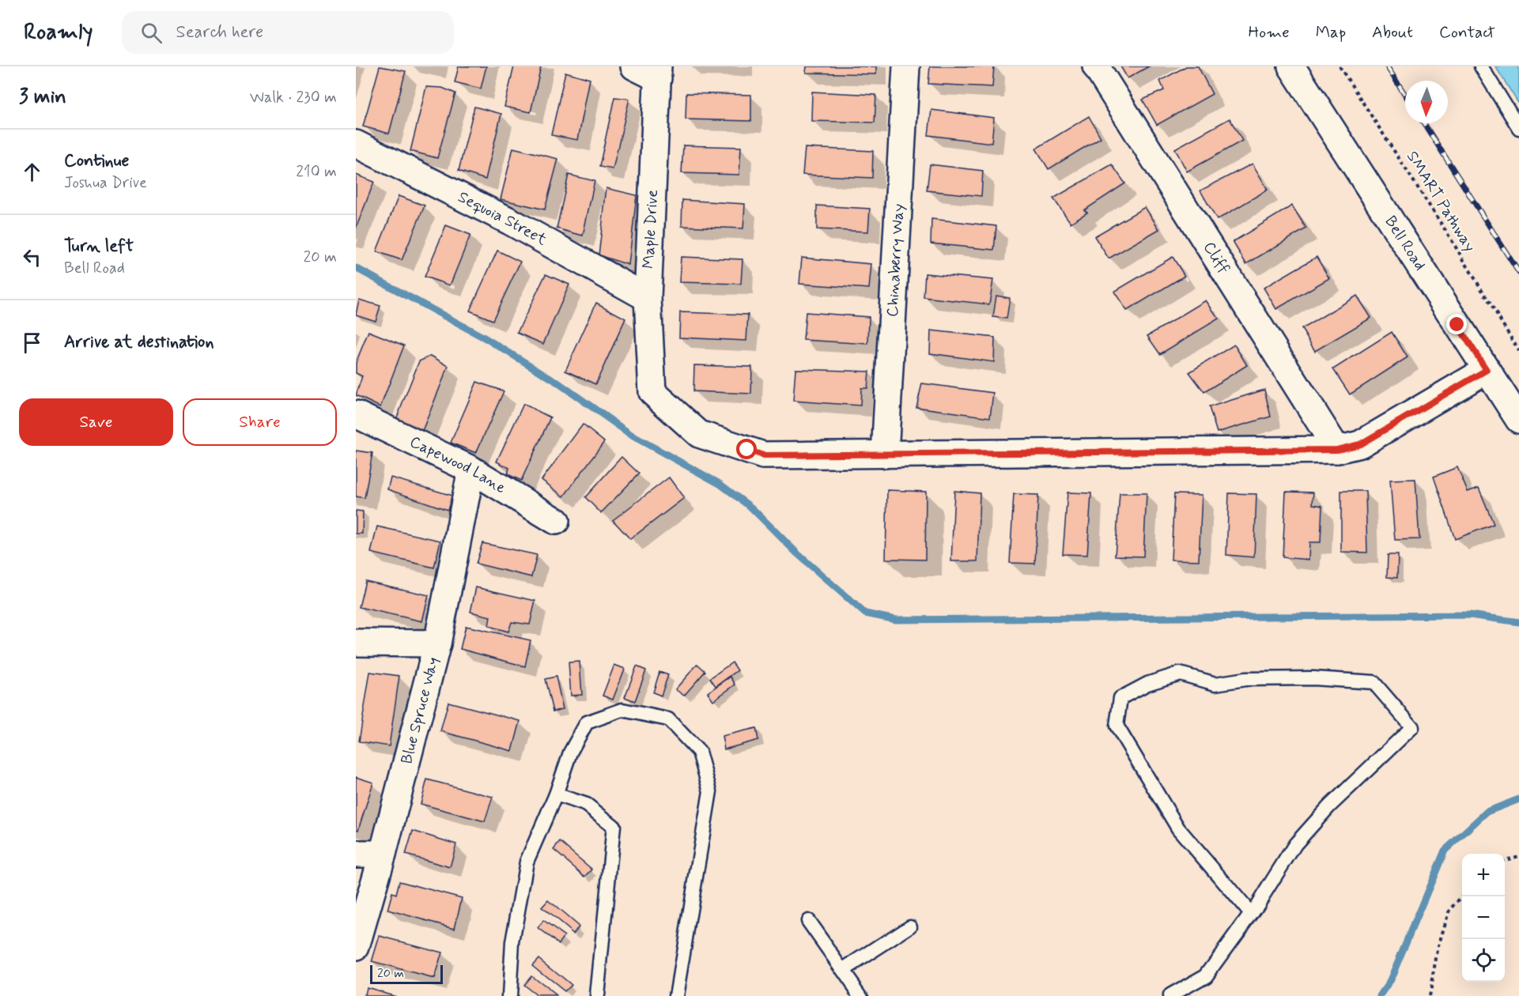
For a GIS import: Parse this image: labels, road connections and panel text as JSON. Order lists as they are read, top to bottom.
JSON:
{
  "streets": {
    "street": [
      "Sequoia Street",
      "Maple Drive",
      "Bell Road",
      "Cliff",
      "Chinaberry Way",
      "Capewood Lane",
      "Blue Spruce Way"
    ],
    "path": ["SMART Pathway"]
  },
  "crossings": [
    ["Sequoia Street", "Maple Drive"],
    ["Maple Drive", "Chinaberry Way"],
    ["Capewood Lane", "Blue Spruce Way"]
  ],
  "scale_bar": "20 m",
  "north": "bottom",
  "page": {
    "header": "Roamly",
    "search": "Search here",
    "nav": [
      "Home",
      "Map",
      "About",
      "Contact"
    ],
    "heading": ["3 min", "Walk · 230 m"],
    "list": [
      ["Continue", "Joshua Drive", "210 m"],
      ["Turn left", "Bell Road", "20 m"],
      "Arrive at destination"
    ],
    "buttons": ["Save", "Share"],
    "map_buttons": ["+", "−"],
    "scale": "20 m"
  }
}
